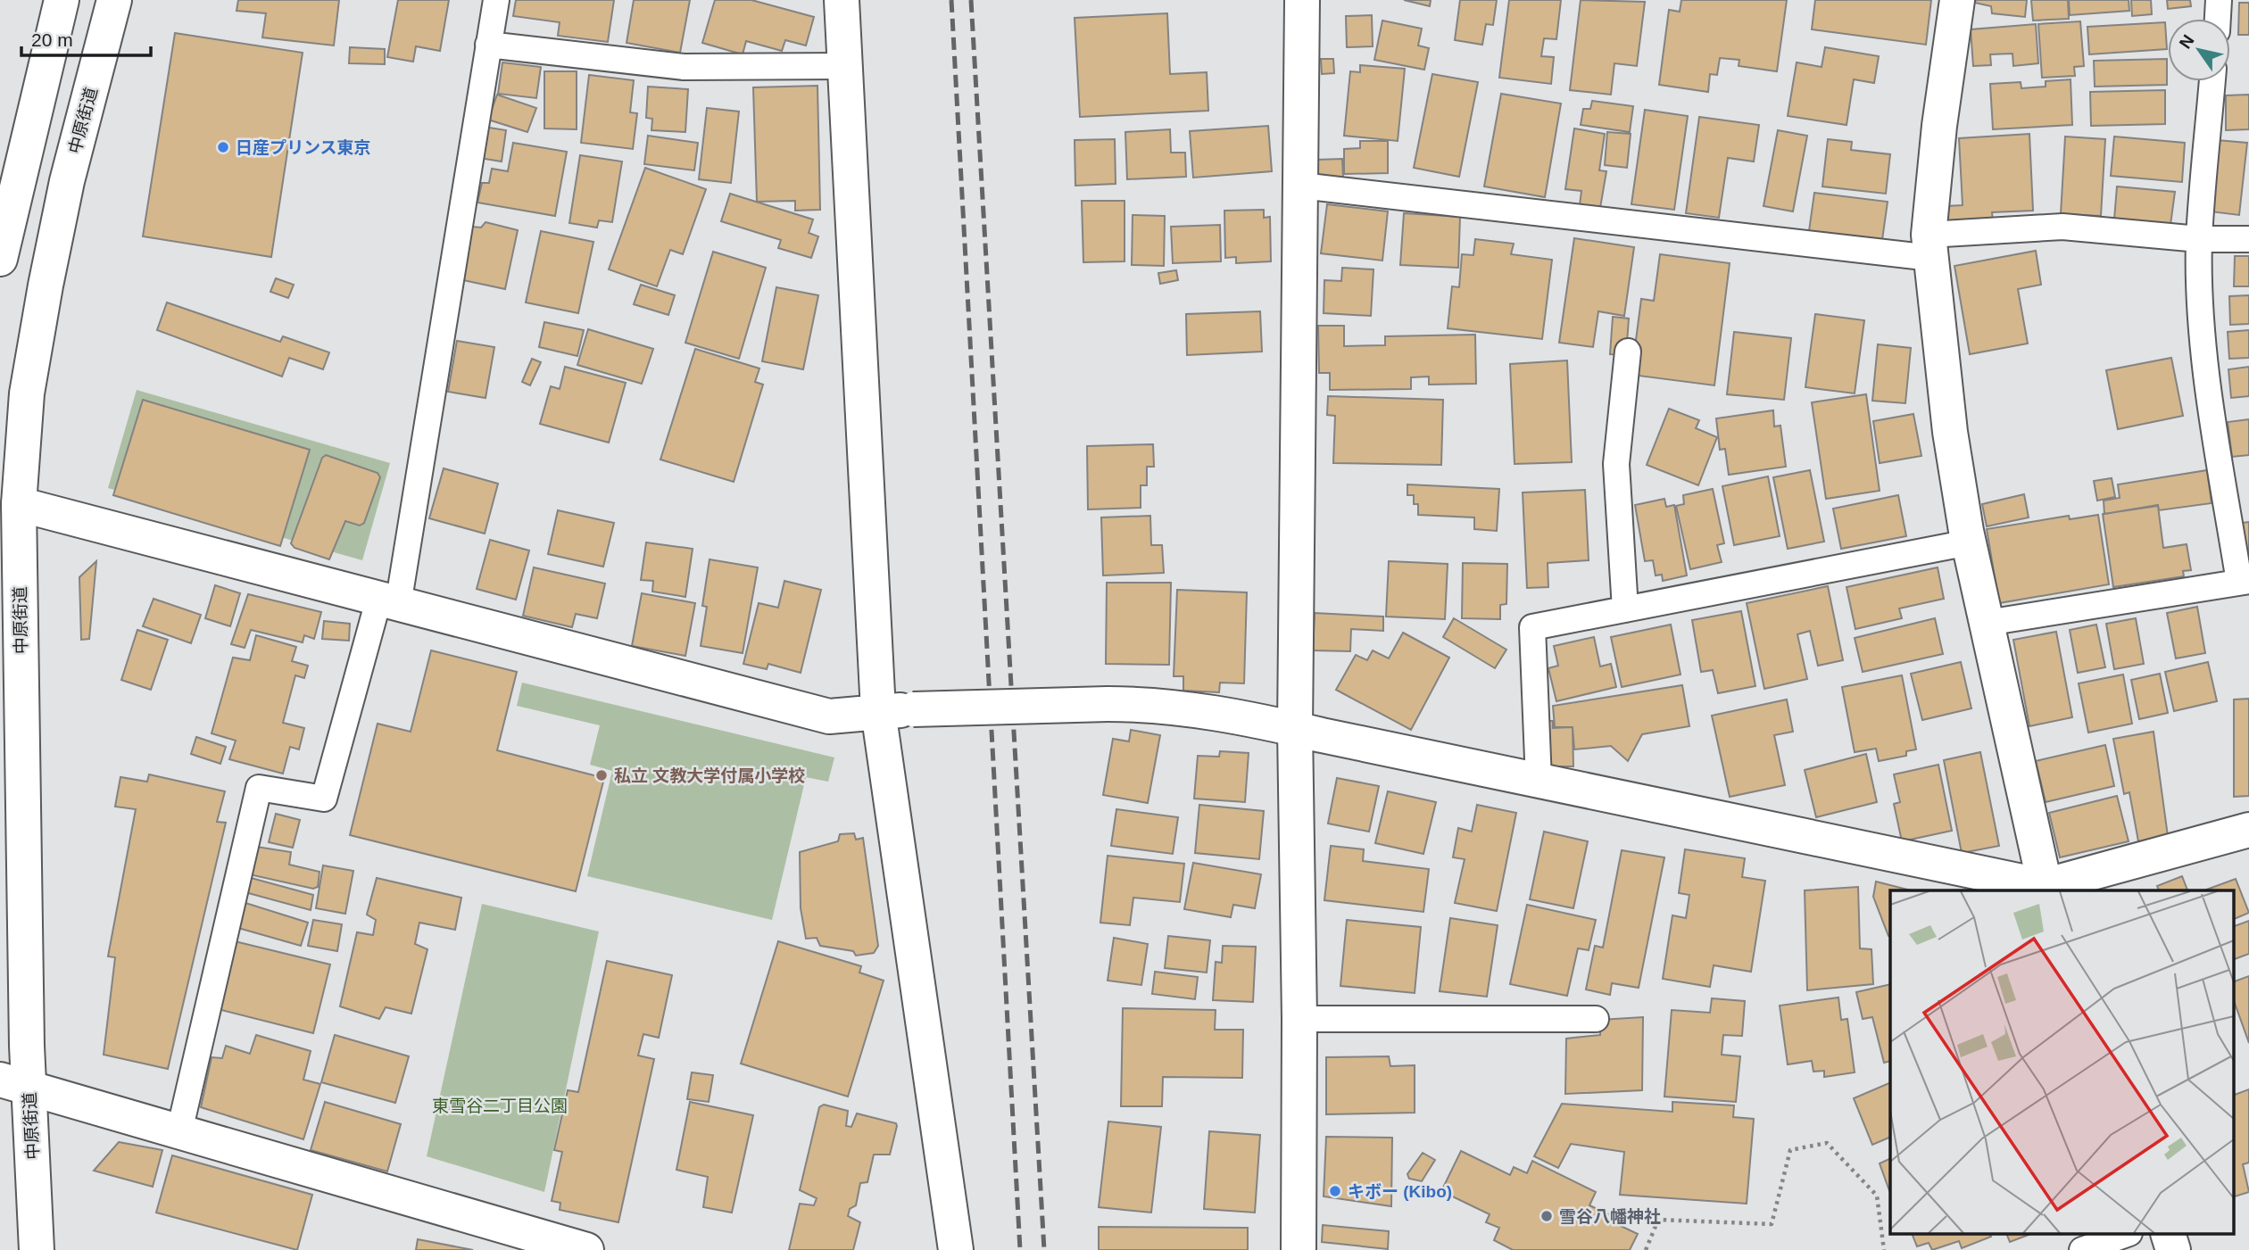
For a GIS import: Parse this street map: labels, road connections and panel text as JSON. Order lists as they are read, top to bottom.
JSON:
{
  "streets": {
    "street": ["中原街道"]
  },
  "parks": ["東雪谷二丁目公園"],
  "places": [
    "日産プリンス東京",
    "私立 文教大学付属小学校",
    "キボー (Kibo)",
    "雪谷八幡神社"
  ],
  "scale_bar": "20 m",
  "north": "top left"
}
